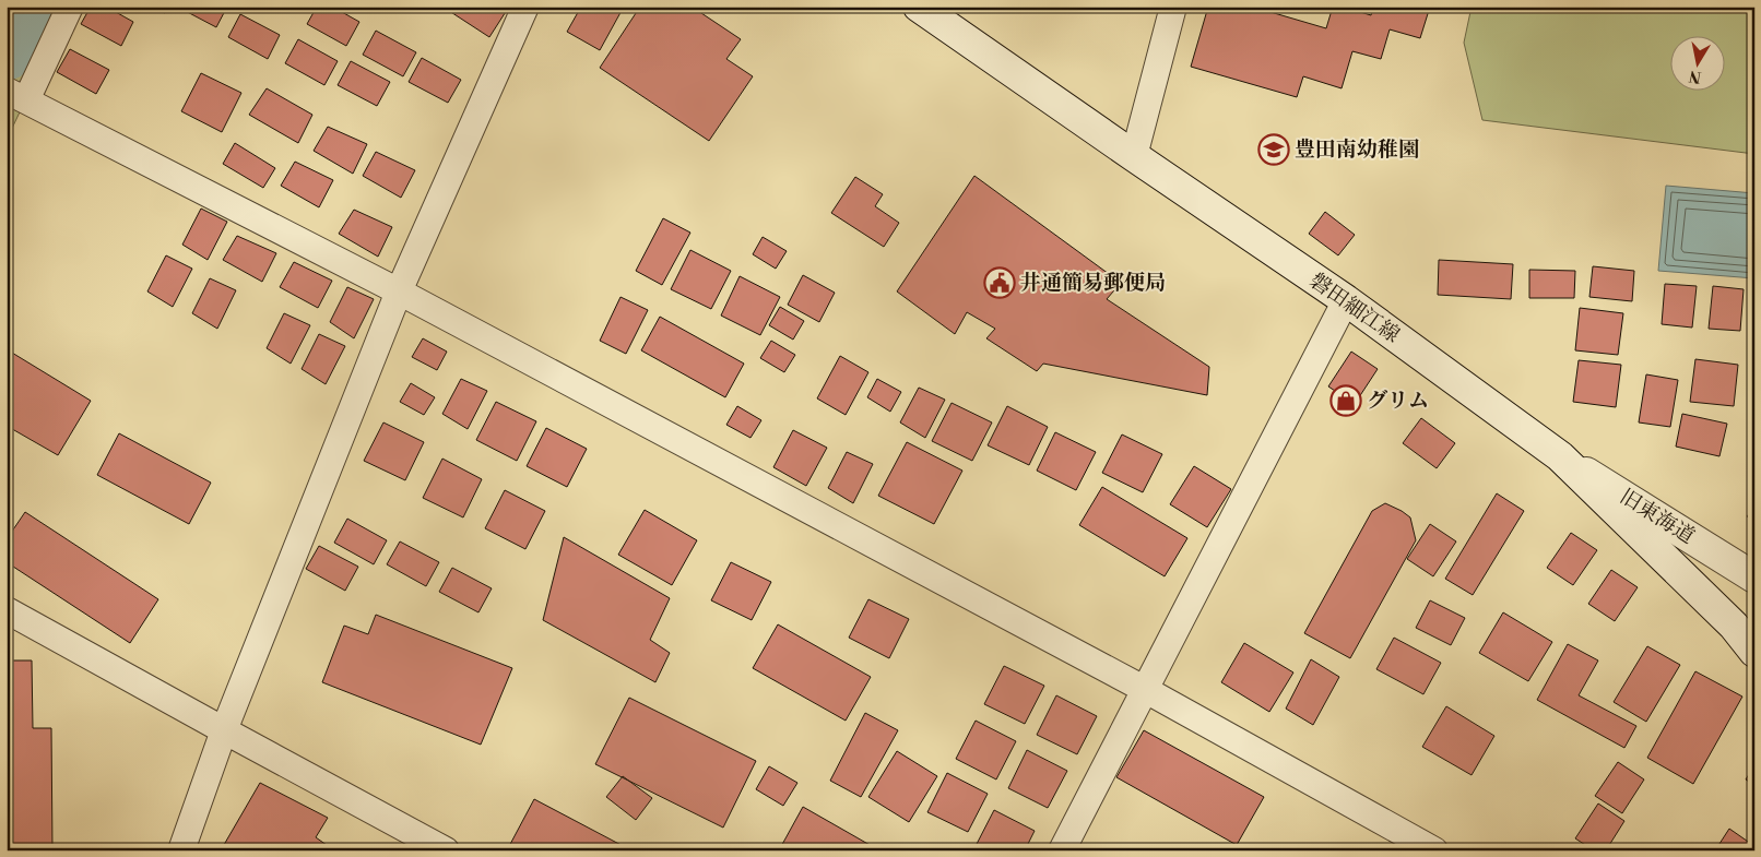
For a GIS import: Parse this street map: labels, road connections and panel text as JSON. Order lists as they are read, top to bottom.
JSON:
{
  "streets": {
    "main road": ["磐田細江線", "旧東海道"]
  },
  "crossings": [
    ["磐田細江線", "旧東海道"]
  ],
  "places": {
    "school or university": ["豊田南幼稚園"],
    "public building": ["井通簡易郵便局"],
    "shop": ["グリム"]
  },
  "north": "bottom"
}
